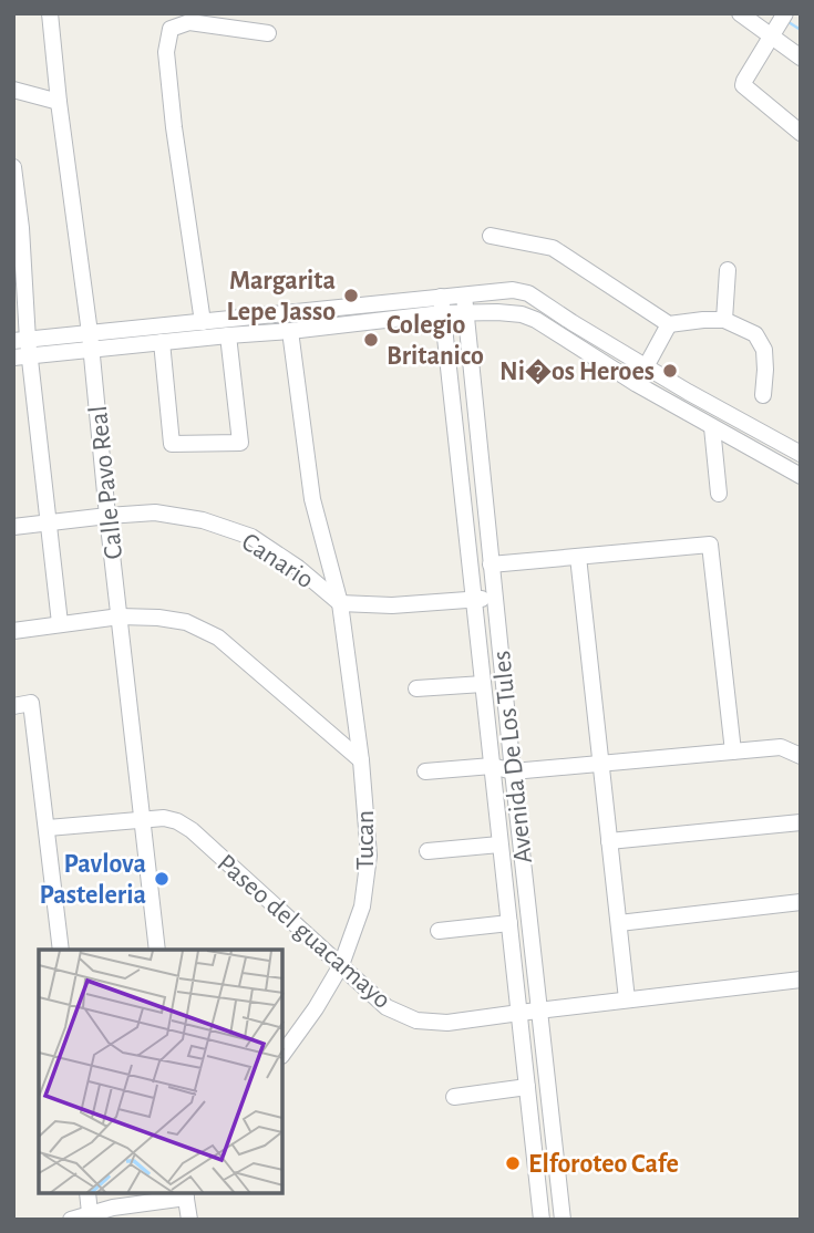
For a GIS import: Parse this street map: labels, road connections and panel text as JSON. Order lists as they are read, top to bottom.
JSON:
{
  "streets": {
    "street": [
      "Calle Pavo Real",
      "Canario",
      "Avenida De Los Tules",
      "Tucan",
      "Paseo del guacamayo"
    ]
  },
  "crossings": [
    ["Calle Pavo Real", "Canario"],
    ["Calle Pavo Real", "Paseo del guacamayo"],
    ["Canario", "Avenida De Los Tules"],
    ["Canario", "Tucan"],
    ["Avenida De Los Tules", "Paseo del guacamayo"],
    ["Tucan", "Paseo del guacamayo"]
  ],
  "places": [
    "Margarita Lepe Jasso",
    "Colegio Britanico",
    "Ni�os Heroes",
    "Pavlova Pasteleria",
    "Elforoteo Cafe"
  ]
}
